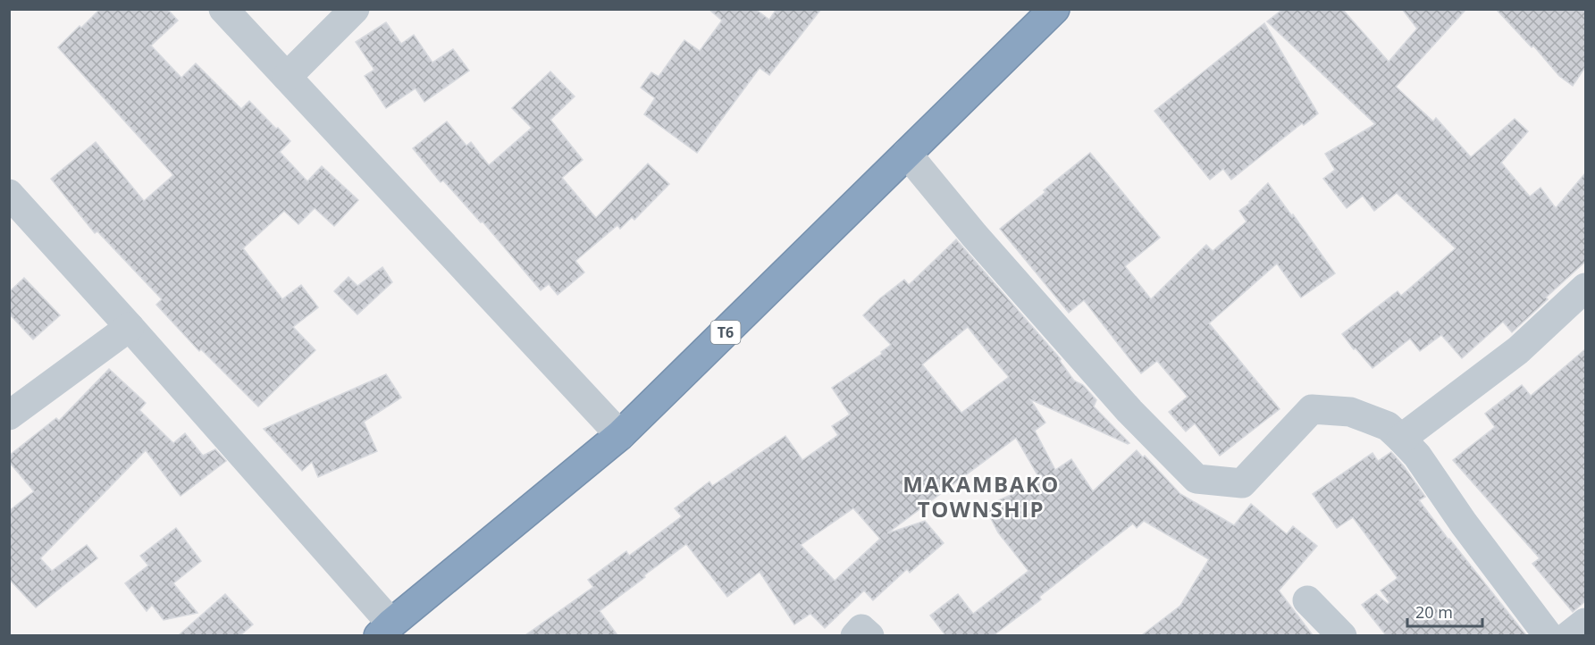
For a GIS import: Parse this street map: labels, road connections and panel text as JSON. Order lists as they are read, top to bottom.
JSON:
{
  "streets": {
    "highway": ["T6"]
  },
  "districts": ["MAKAMBAKO TOWNSHIP"],
  "scale_bar": "20 m"
}
